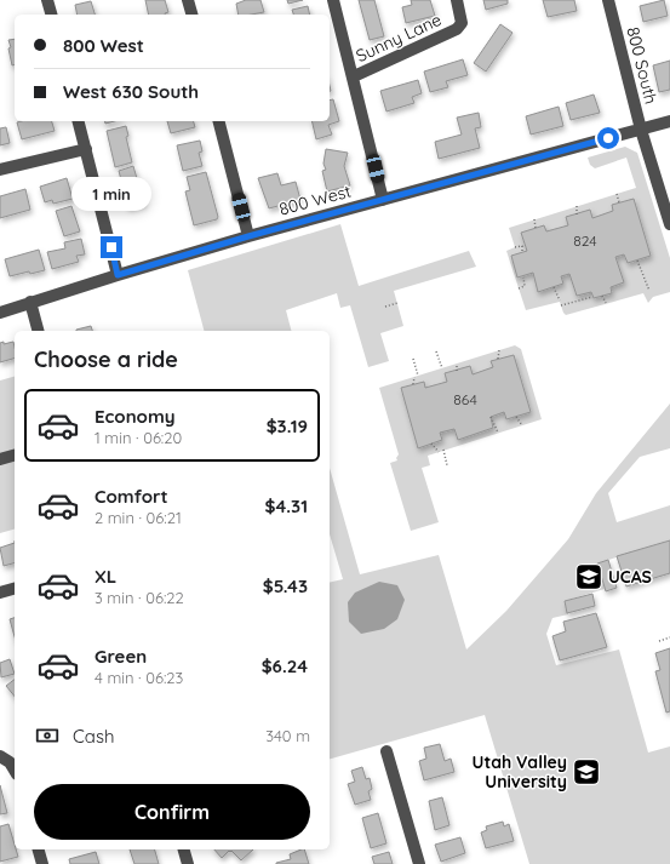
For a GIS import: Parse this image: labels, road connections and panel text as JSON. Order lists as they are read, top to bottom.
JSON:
{
  "streets": {
    "street": ["Sunny Lane", "800 South", "800 West"]
  },
  "crossings": [
    ["800 South", "800 West"]
  ],
  "places": {
    "school or university": ["UCAS", "Utah Valley University"]
  },
  "house_numbers": ["824", "864"],
  "page": {
    "banner": ["800 West", "West 630 South"],
    "bubble": "1 min",
    "heading": "Choose a ride",
    "list": [
      {
        "name": "Economy",
        "note": "1 min · 06:20",
        "value": "$3.19"
      },
      {
        "name": "Comfort",
        "note": "2 min · 06:21",
        "value": "$4.31"
      },
      {
        "name": "XL",
        "note": "3 min · 06:22",
        "value": "$5.43"
      },
      {
        "name": "Green",
        "note": "4 min · 06:23",
        "value": "$6.24"
      }
    ],
    "pay": ["Cash", "340 m"],
    "buttons": "Confirm"
  }
}
